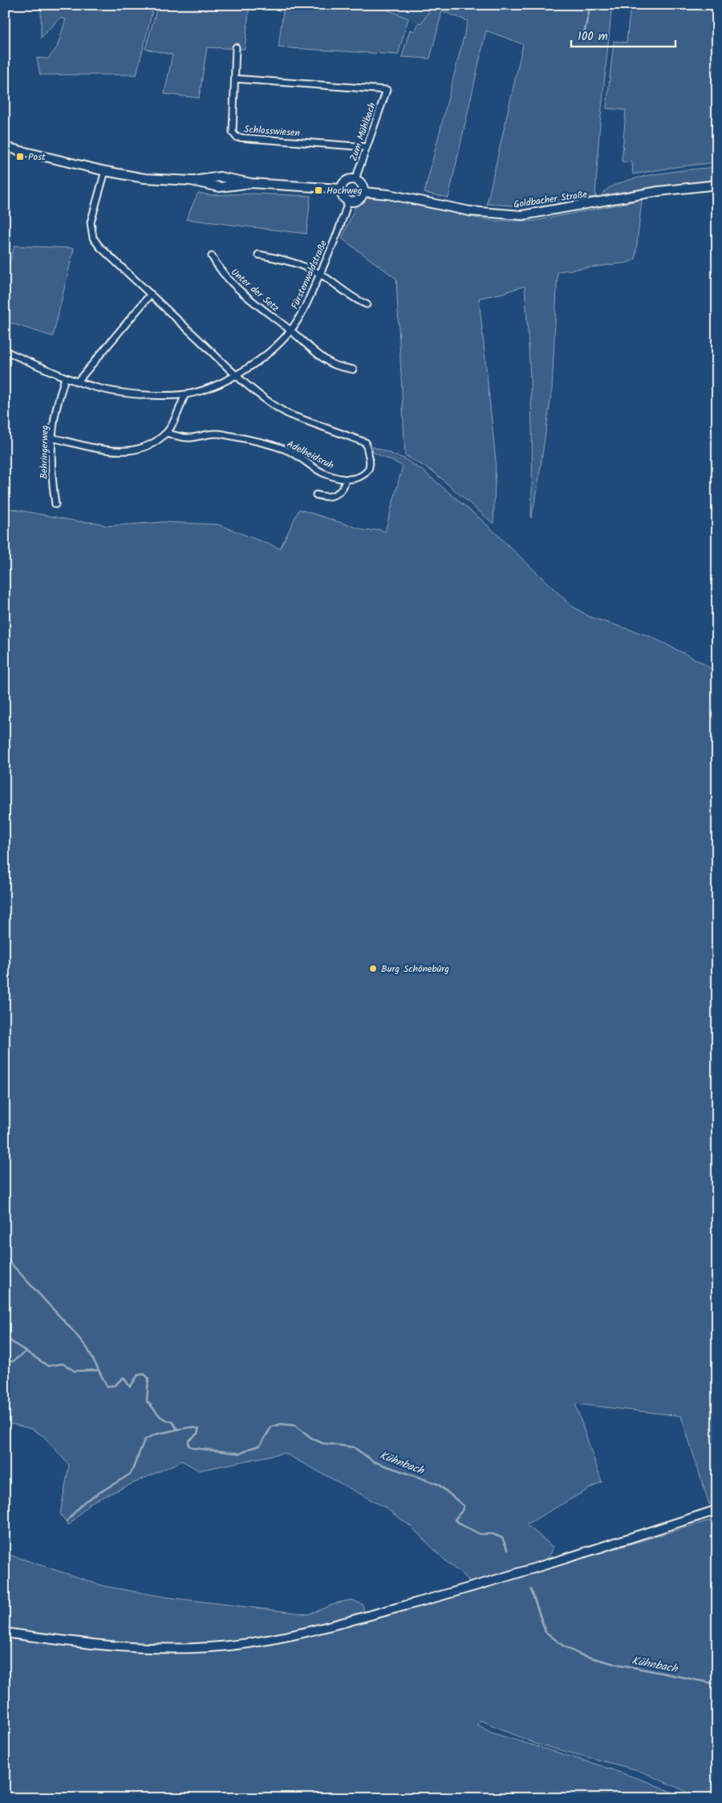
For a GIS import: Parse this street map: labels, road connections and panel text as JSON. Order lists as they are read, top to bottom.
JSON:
{
  "streets": {
    "street": [
      "Schlosswiesen",
      "Zum Mühlbach",
      "Goldbacher Straße",
      "Fürstenwaldstraße",
      "Unter der Setz",
      "Behringerweg",
      "Adelheidsruh"
    ]
  },
  "crossings": [
    ["Schlosswiesen", "Zum Mühlbach"],
    ["Zum Mühlbach", "Goldbacher Straße"],
    ["Zum Mühlbach", "Fürstenwaldstraße"],
    ["Goldbacher Straße", "Fürstenwaldstraße"],
    ["Fürstenwaldstraße", "Unter der Setz"],
    ["Fürstenwaldstraße", "Behringerweg"]
  ],
  "water": ["Kühnbach"],
  "places": {
    "transit": ["Post", "Hochweg"],
    "other": ["Burg Schönebürg"]
  },
  "scale_bar": "100 m"
}
